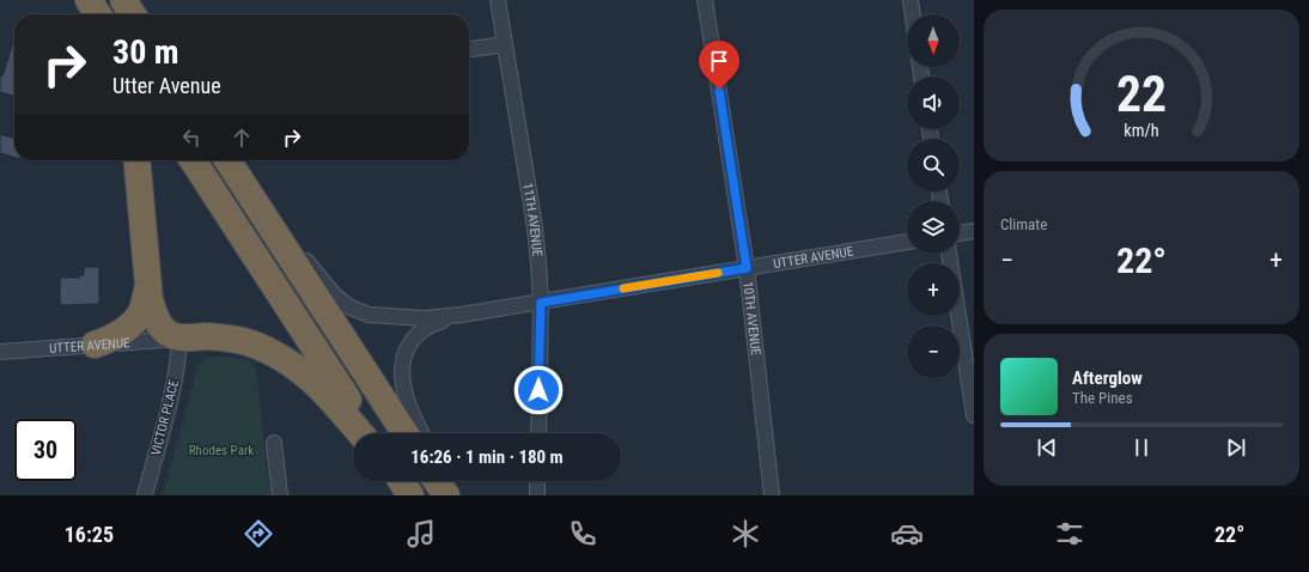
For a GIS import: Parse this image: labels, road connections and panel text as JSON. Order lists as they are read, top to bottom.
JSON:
{
  "streets": {
    "street": [
      "11TH AVENUE",
      "UTTER AVENUE",
      "10TH AVENUE",
      "VICTOR PLACE"
    ]
  },
  "crossings": [
    ["11TH AVENUE", "UTTER AVENUE"],
    ["UTTER AVENUE", "10TH AVENUE"],
    ["UTTER AVENUE", "VICTOR PLACE"]
  ],
  "parks": ["Rhodes Park"],
  "north": "bottom",
  "page": {
    "map_buttons": ["+", "−"],
    "turn": ["30 m", "Utter Avenue"],
    "tile": "Climate",
    "heat": ["−", "22°", "+"],
    "song": ["Afterglow", "The Pines"],
    "limit": "30",
    "trip": "16:26 · 1 min · 180 m",
    "tabs": ["16:25", "22°"],
    "gauge": ["22", "km/h"]
  }
}
